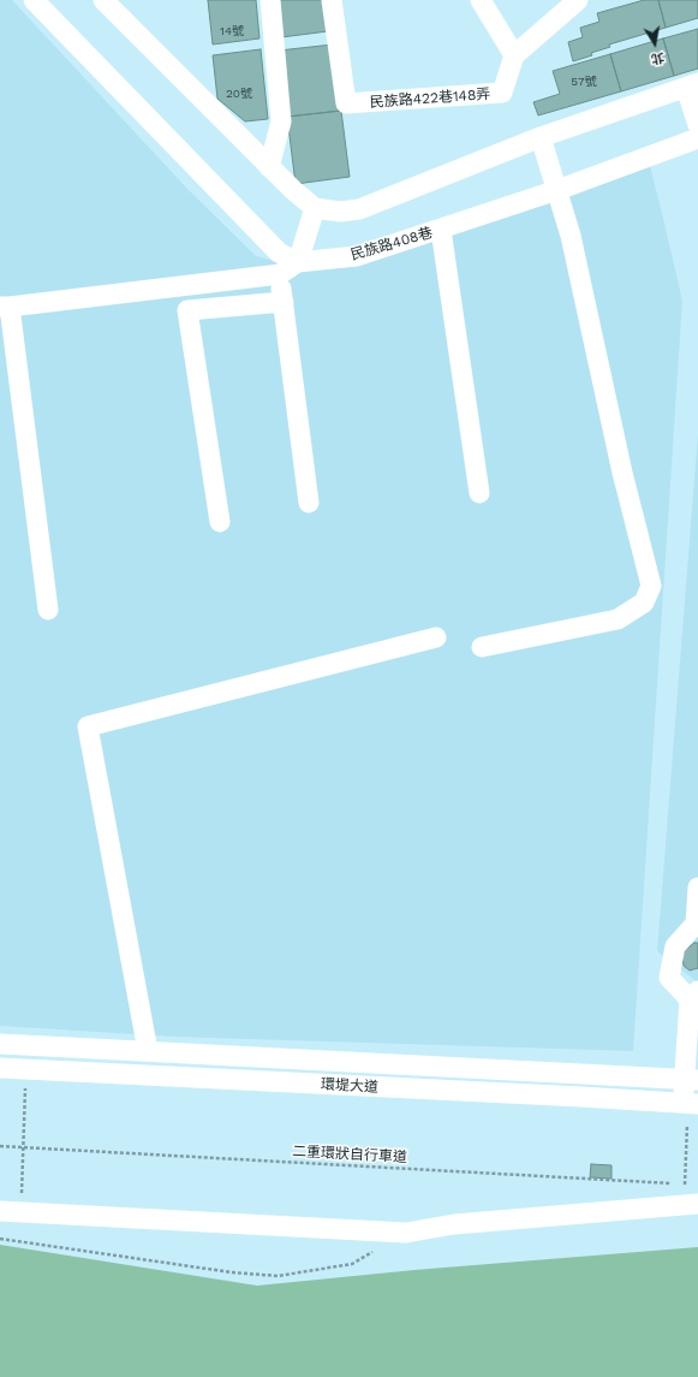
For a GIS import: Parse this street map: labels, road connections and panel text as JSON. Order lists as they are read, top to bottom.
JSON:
{
  "streets": {
    "street": ["民族路422巷148弄", "民族路408巷", "環堤大道"],
    "path": ["二重環狀自行車道"]
  },
  "house_numbers": ["14號", "57號", "20號"],
  "north": "bottom"
}
